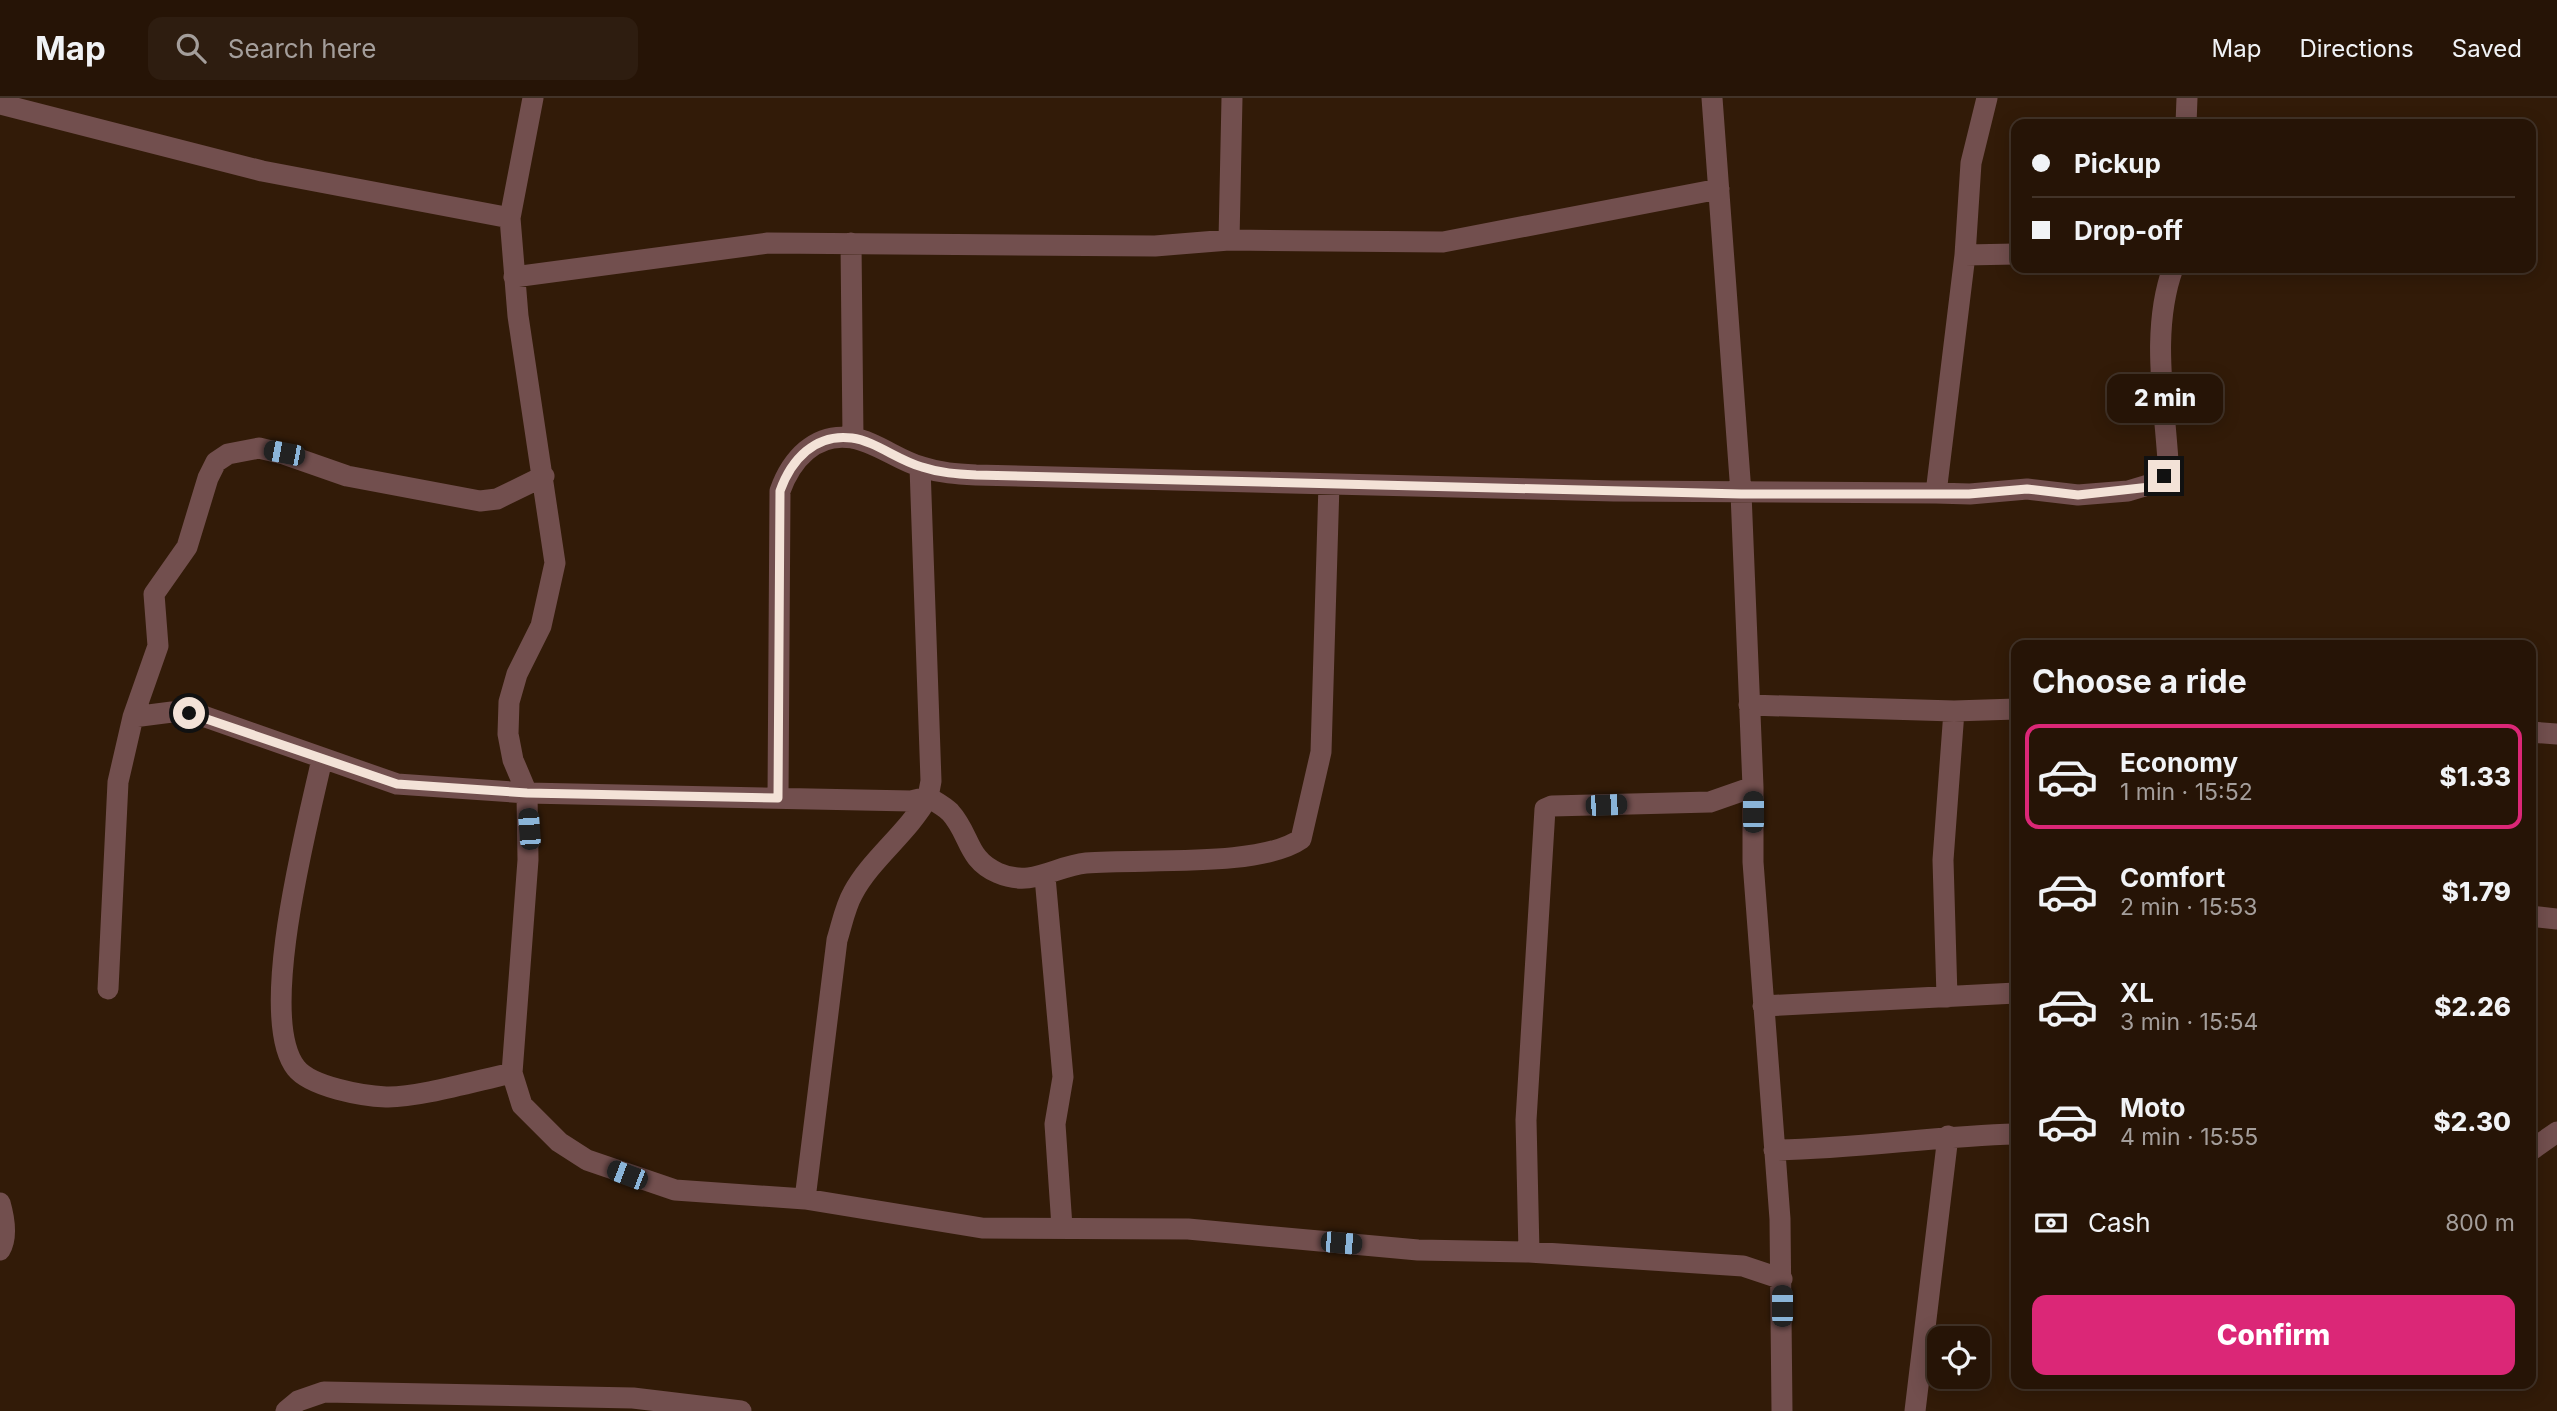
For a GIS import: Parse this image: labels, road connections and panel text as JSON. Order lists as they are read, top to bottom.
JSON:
{
  "page": {
    "header": "Map",
    "search": "Search here",
    "nav": ["Map", "Directions", "Saved"],
    "banner": ["Pickup", "Drop-off"],
    "bubble": "2 min",
    "heading": "Choose a ride",
    "list": [
      {
        "name": "Economy",
        "note": "1 min · 15:52",
        "value": "$1.33"
      },
      {
        "name": "Comfort",
        "note": "2 min · 15:53",
        "value": "$1.79"
      },
      {
        "name": "XL",
        "note": "3 min · 15:54",
        "value": "$2.26"
      },
      {
        "name": "Moto",
        "note": "4 min · 15:55",
        "value": "$2.30"
      }
    ],
    "pay": ["Cash", "800 m"],
    "buttons": "Confirm"
  }
}
